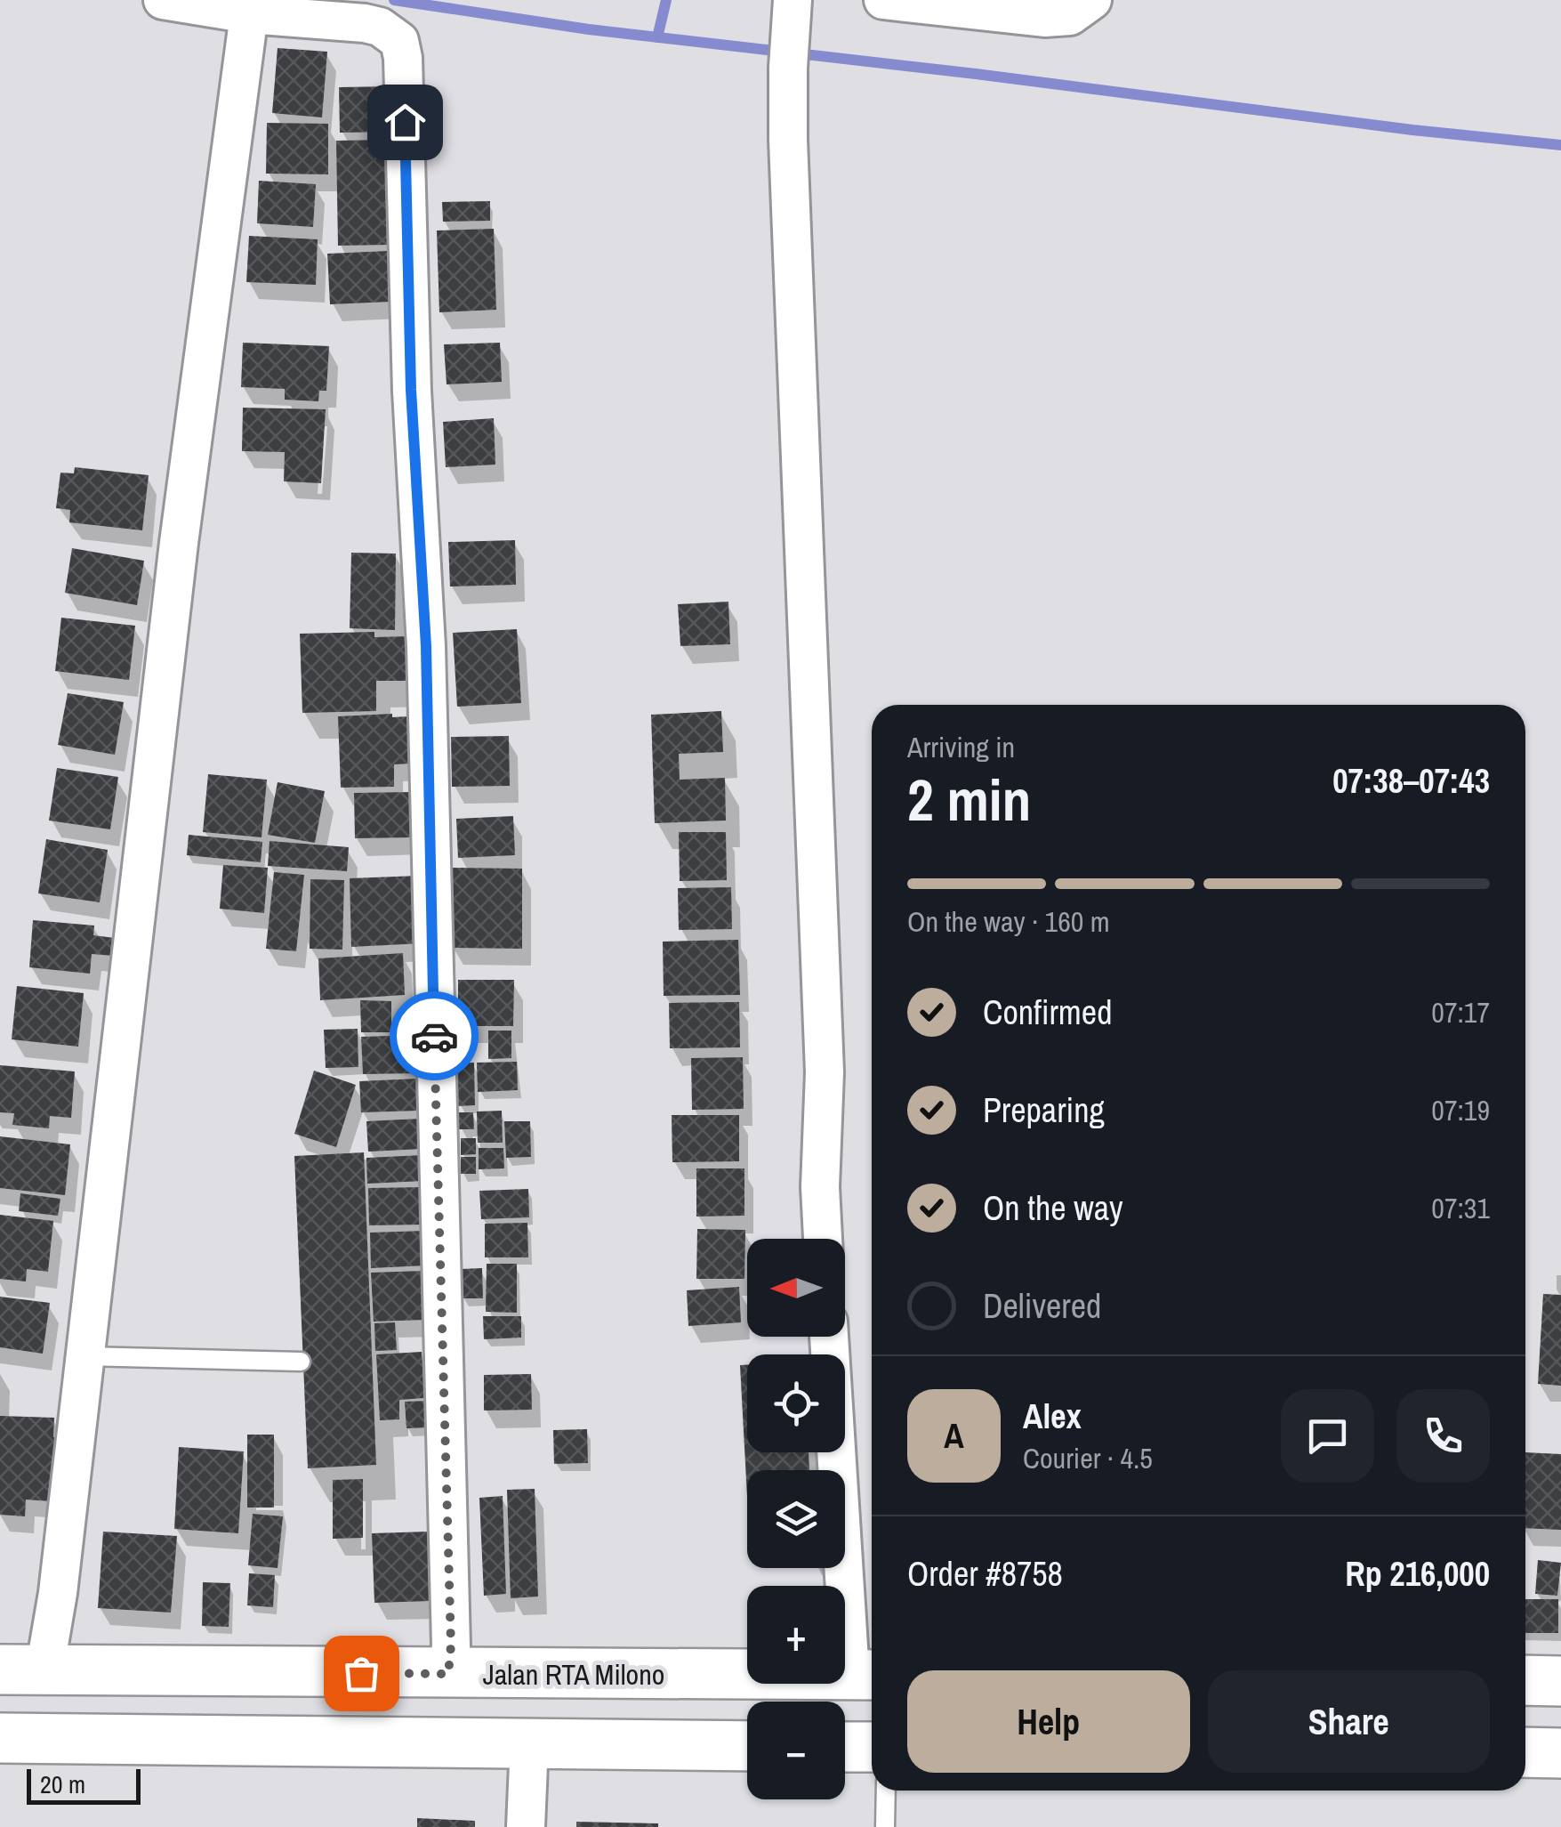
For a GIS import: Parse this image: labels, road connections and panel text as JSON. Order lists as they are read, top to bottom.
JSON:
{
  "streets": {
    "highway": ["Jalan RTA Milono"]
  },
  "scale_bar": "20 m",
  "north": "left",
  "page": {
    "heading": ["2 min", "Arriving in", "07:38–07:43"],
    "panel": [
      "Alex",
      "Courier · 4.5",
      "Order #8758",
      "Rp 216,000"
    ],
    "bar": "On the way · 160 m",
    "list": [
      ["Confirmed", "07:17"],
      ["Preparing", "07:19"],
      ["On the way", "07:31"],
      "Delivered"
    ],
    "map_buttons": ["+", "−"],
    "round": "A",
    "buttons": ["Help", "Share"],
    "scale": "20 m"
  }
}
